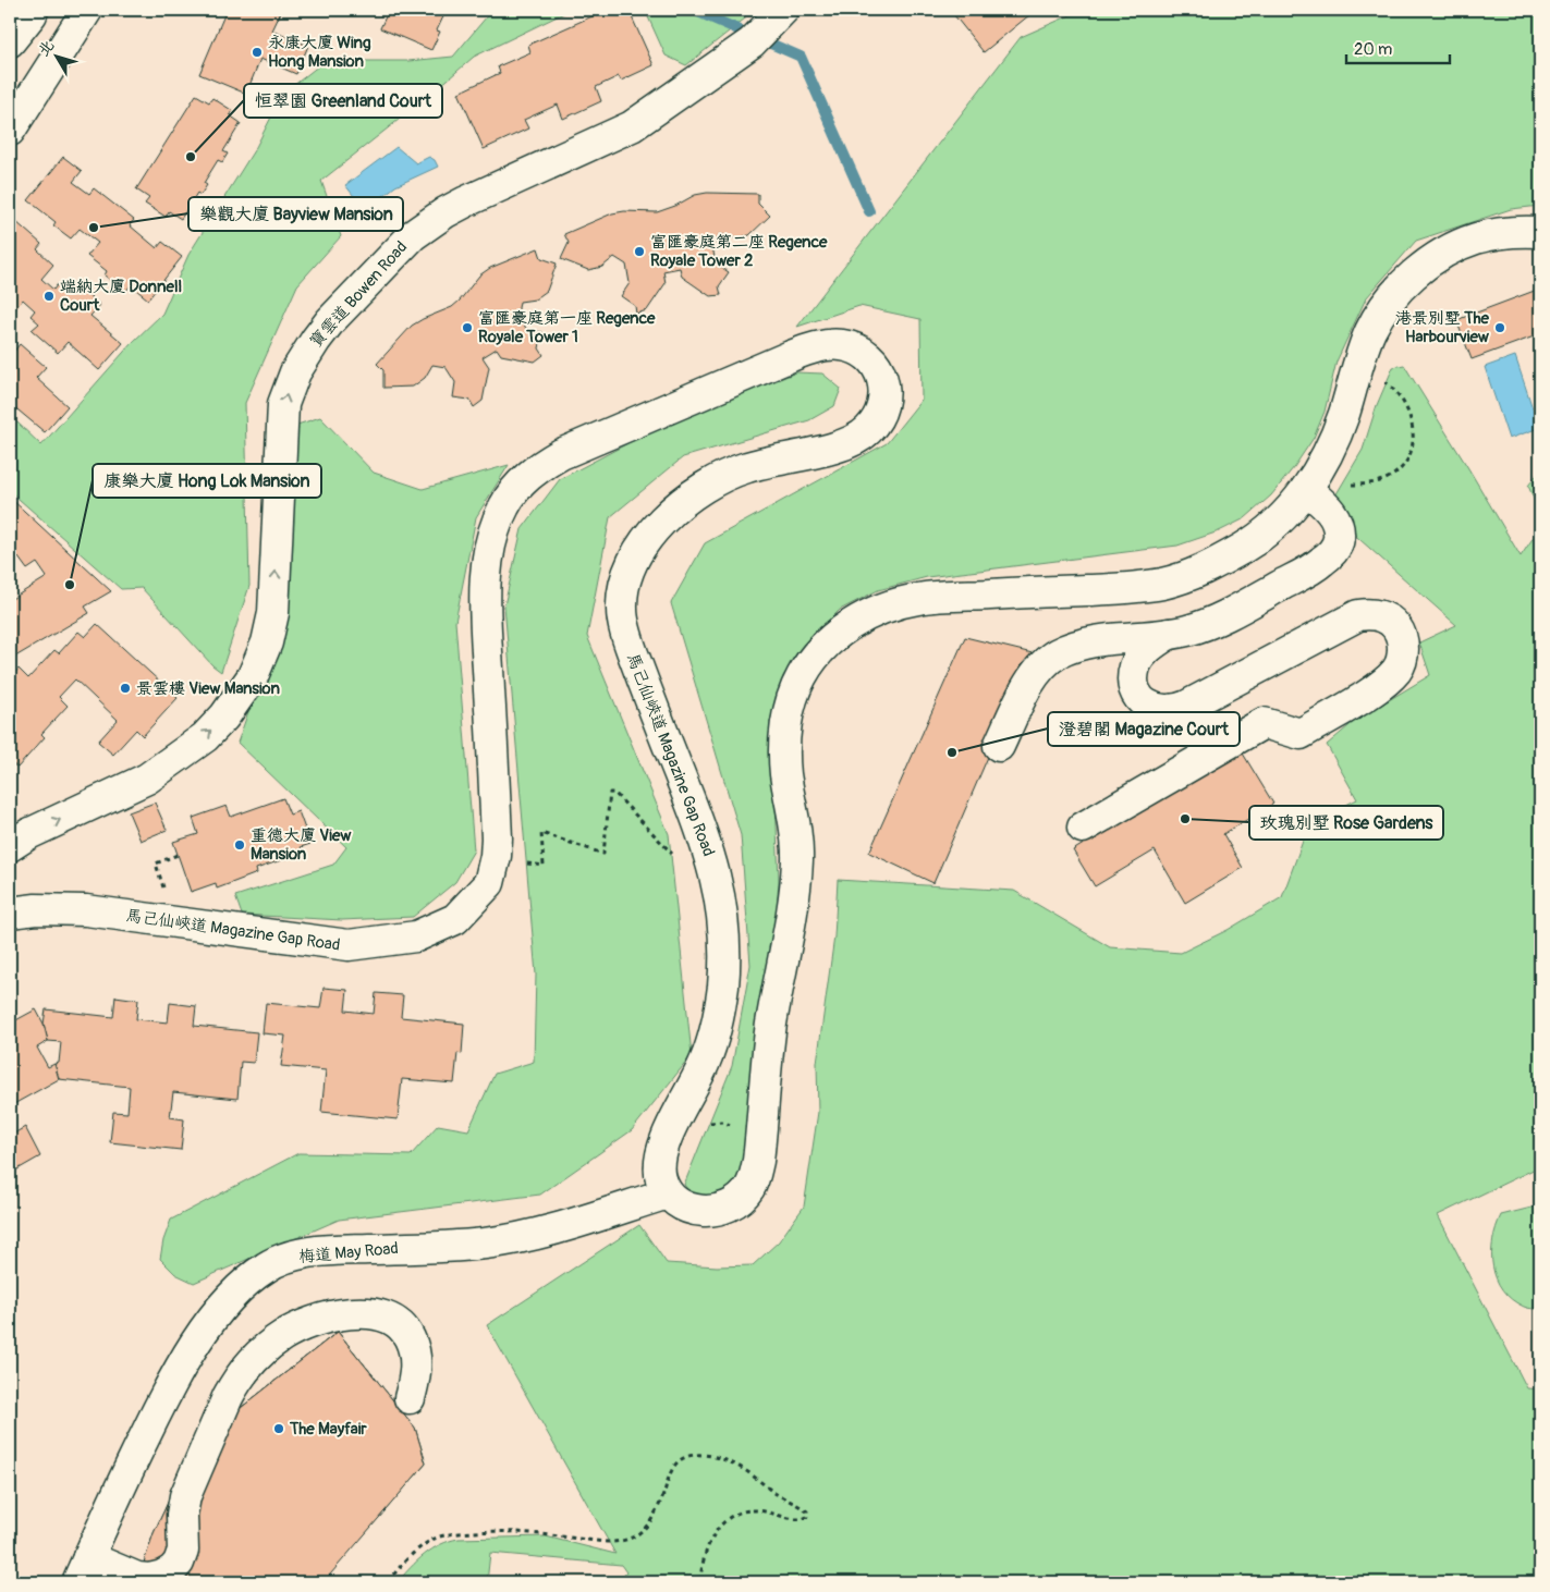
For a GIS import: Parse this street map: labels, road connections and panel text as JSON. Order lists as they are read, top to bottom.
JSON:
{
  "streets": {
    "main road": ["寶雲道 Bowen Road", "馬己仙峽道 Magazine Gap Road", "梅道 May Road"]
  },
  "crossings": [
    ["馬己仙峽道 Magazine Gap Road", "梅道 May Road"]
  ],
  "one_way": ["寶雲道 Bowen Road"],
  "places": [
    "永康大廈 Wing Hong Mansion",
    "恒翠園 Greenland Court",
    "樂觀大廈 Bayview Mansion",
    "富匯豪庭第二座 Regence Royale Tower 2",
    "端納大廈 Donnell Court",
    "富匯豪庭第一座 Regence Royale Tower 1",
    "港景別墅 The Harbourview",
    "康樂大廈 Hong Lok Mansion",
    "景雲樓 View Mansion",
    "澄碧閣 Magazine Court",
    "玫瑰別墅 Rose Gardens",
    "重德大廈 View Mansion",
    "The Mayfair"
  ],
  "scale_bar": "20 m",
  "north": "top left"
}
